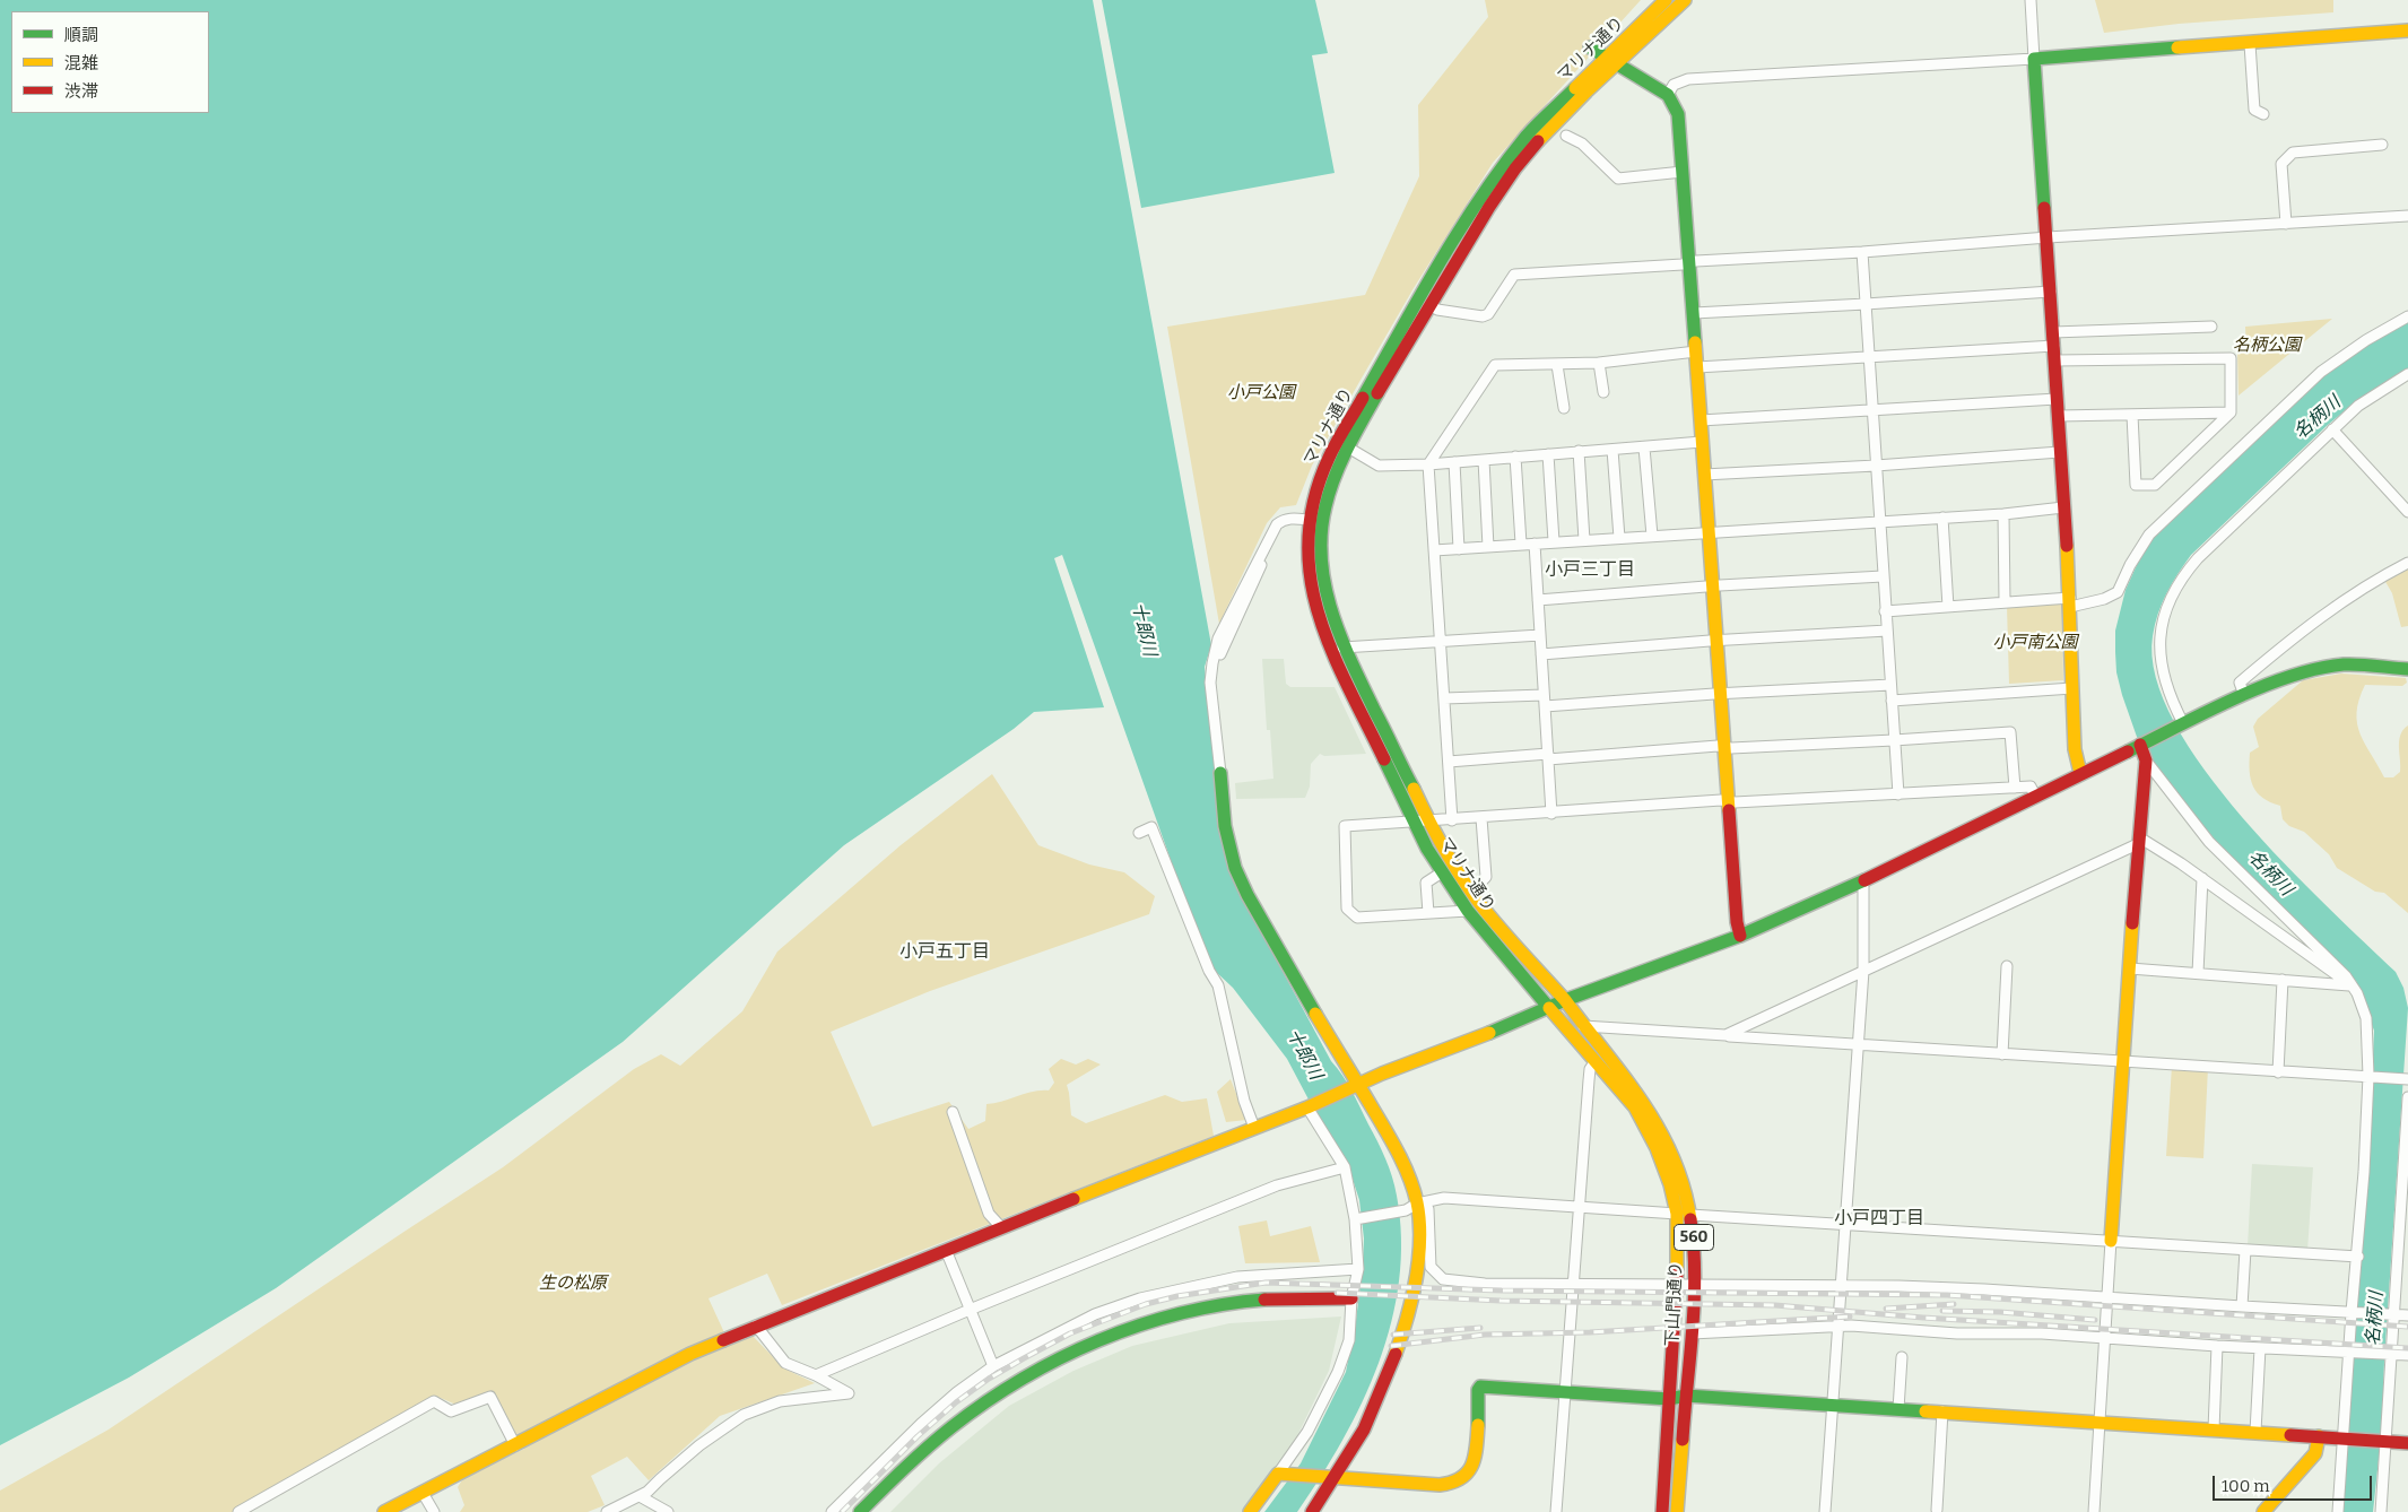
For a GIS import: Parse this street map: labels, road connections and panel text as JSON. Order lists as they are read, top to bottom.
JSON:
{
  "streets": {
    "street": ["マリナ通り", "560", "下山門通り"]
  },
  "crossings": [
    ["マリナ通り", "下山門通り"]
  ],
  "districts": ["小戸三丁目", "小戸五丁目", "小戸四丁目"],
  "water": ["名柄川", "十郎川"],
  "parks": [
    "名柄公園",
    "小戸公園",
    "小戸南公園",
    "生の松原"
  ],
  "legend": ["順調", "混雑", "渋滞"],
  "scale_bar": "100 m"
}
